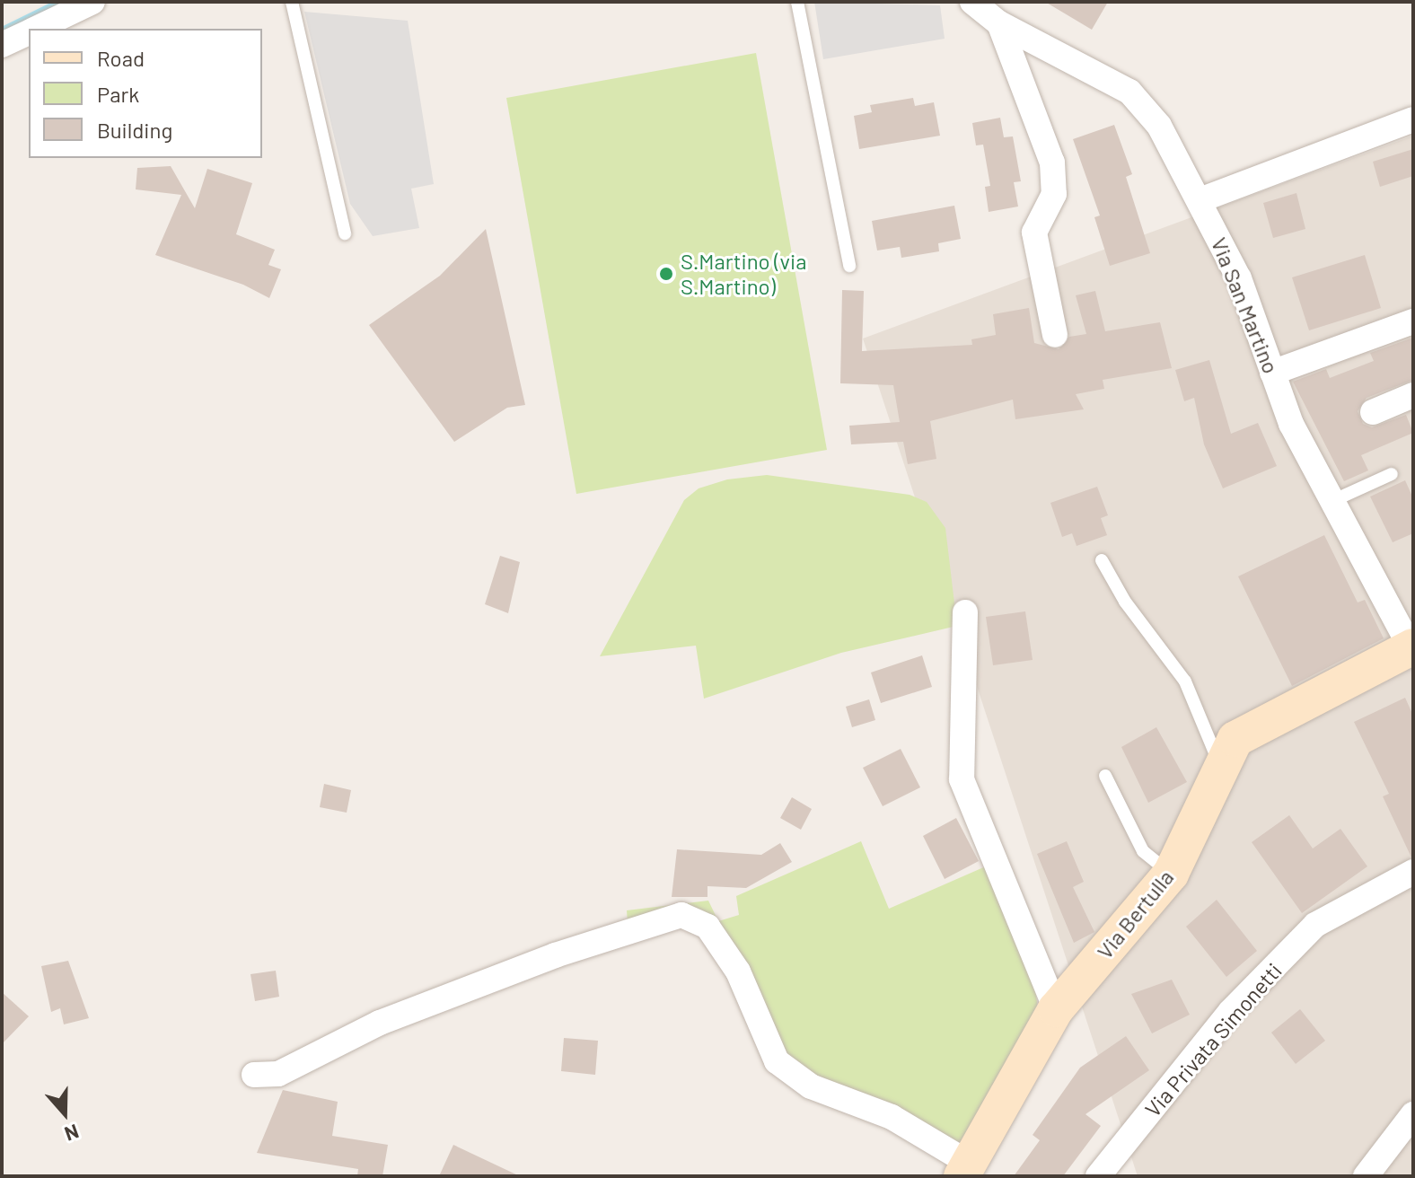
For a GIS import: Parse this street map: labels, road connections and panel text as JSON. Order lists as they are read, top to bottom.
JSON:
{
  "streets": {
    "street": ["Via San Martino", "Via Bertulla", "Via Privata Simonetti"]
  },
  "crossings": [
    ["Via San Martino", "Via Bertulla"]
  ],
  "places": ["S.Martino (via S.Martino)"],
  "legend": ["Road", "Park", "Building"],
  "north": "bottom"
}
